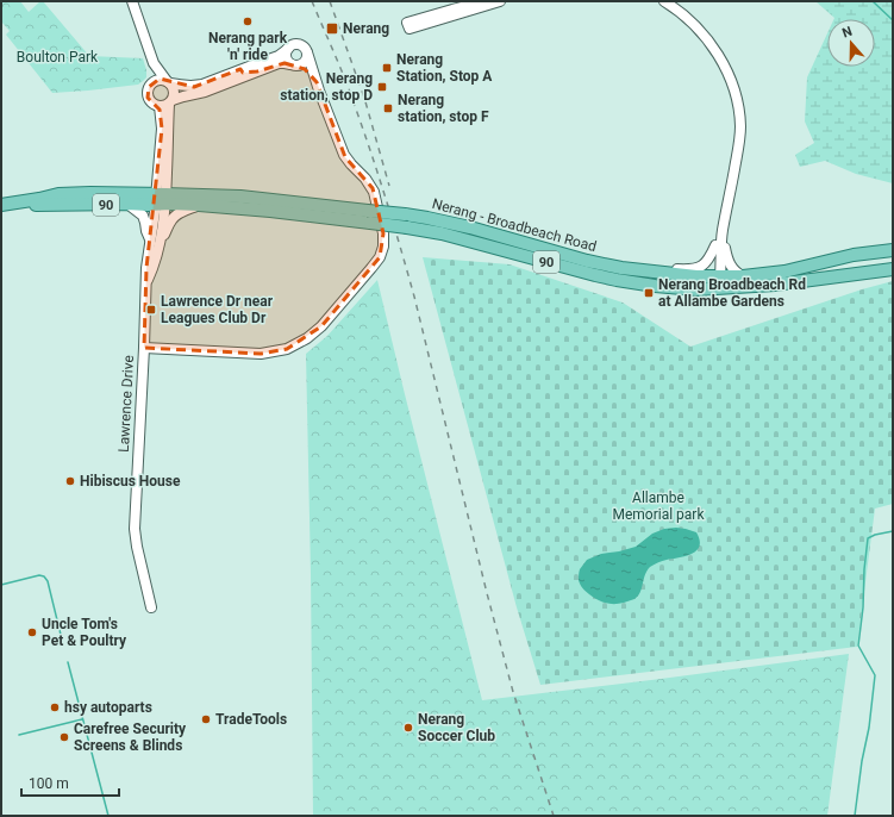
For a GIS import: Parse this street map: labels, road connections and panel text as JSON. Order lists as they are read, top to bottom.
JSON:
{
  "streets": {
    "main road": ["90", "Nerang - Broadbeach Road"],
    "street": ["Lawrence Drive"]
  },
  "crossings": [
    ["Nerang - Broadbeach Road", "Lawrence Drive"]
  ],
  "parks": ["Boulton Park", "Allambe Memorial park"],
  "places": {
    "other": [
      "Nerang park 'n' ride",
      "Hibiscus House",
      "Uncle Tom's Pet & Poultry",
      "hsy autoparts",
      "TradeTools",
      "Nerang Soccer Club",
      "Carefree Security Screens & Blinds"
    ],
    "transit": [
      "Nerang",
      "Nerang Station, Stop A",
      "Nerang station, stop D",
      "Nerang station, stop F",
      "Nerang Broadbeach Rd at Allambe Gardens",
      "Lawrence Dr near Leagues Club Dr"
    ]
  },
  "scale_bar": "100 m",
  "north": "top"
}
